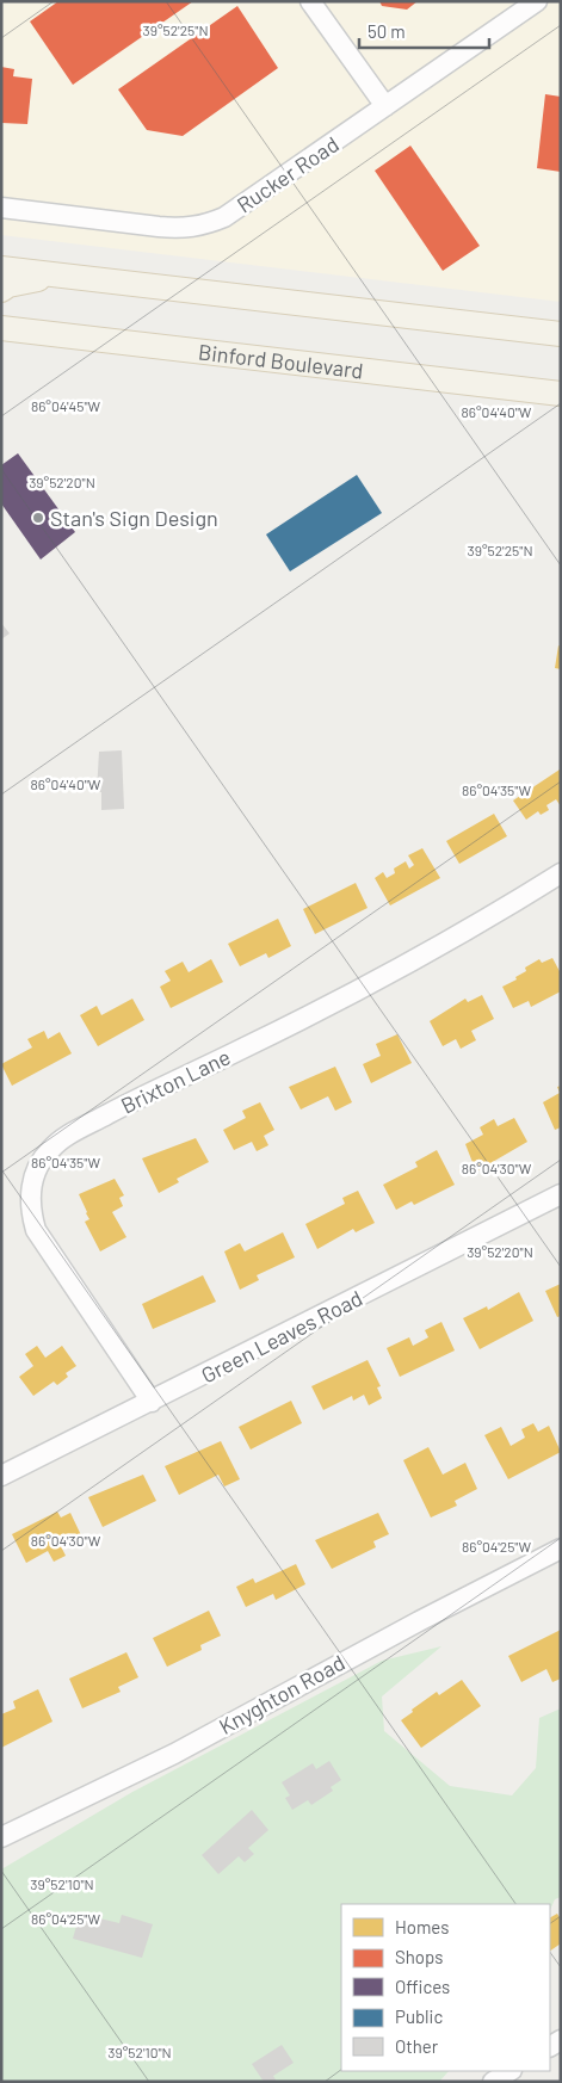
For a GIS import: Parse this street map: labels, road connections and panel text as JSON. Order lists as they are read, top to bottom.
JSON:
{
  "streets": {
    "main road": ["Binford Boulevard"],
    "street": [
      "Rucker Road",
      "Brixton Lane",
      "Green Leaves Road",
      "Knyghton Road"
    ]
  },
  "crossings": [
    ["Brixton Lane", "Green Leaves Road"]
  ],
  "places": ["Stan's Sign Design"],
  "legend": [
    "Homes",
    "Shops",
    "Offices",
    "Public",
    "Other"
  ],
  "scale_bar": "50 m",
  "coordinates": [
    "39°52'25\"N",
    "86°04'45\"W",
    "86°04'40\"W",
    "39°52'20\"N",
    "86°04'35\"W",
    "86°04'30\"W",
    "86°04'25\"W",
    "39°52'10\"N"
  ]
}
